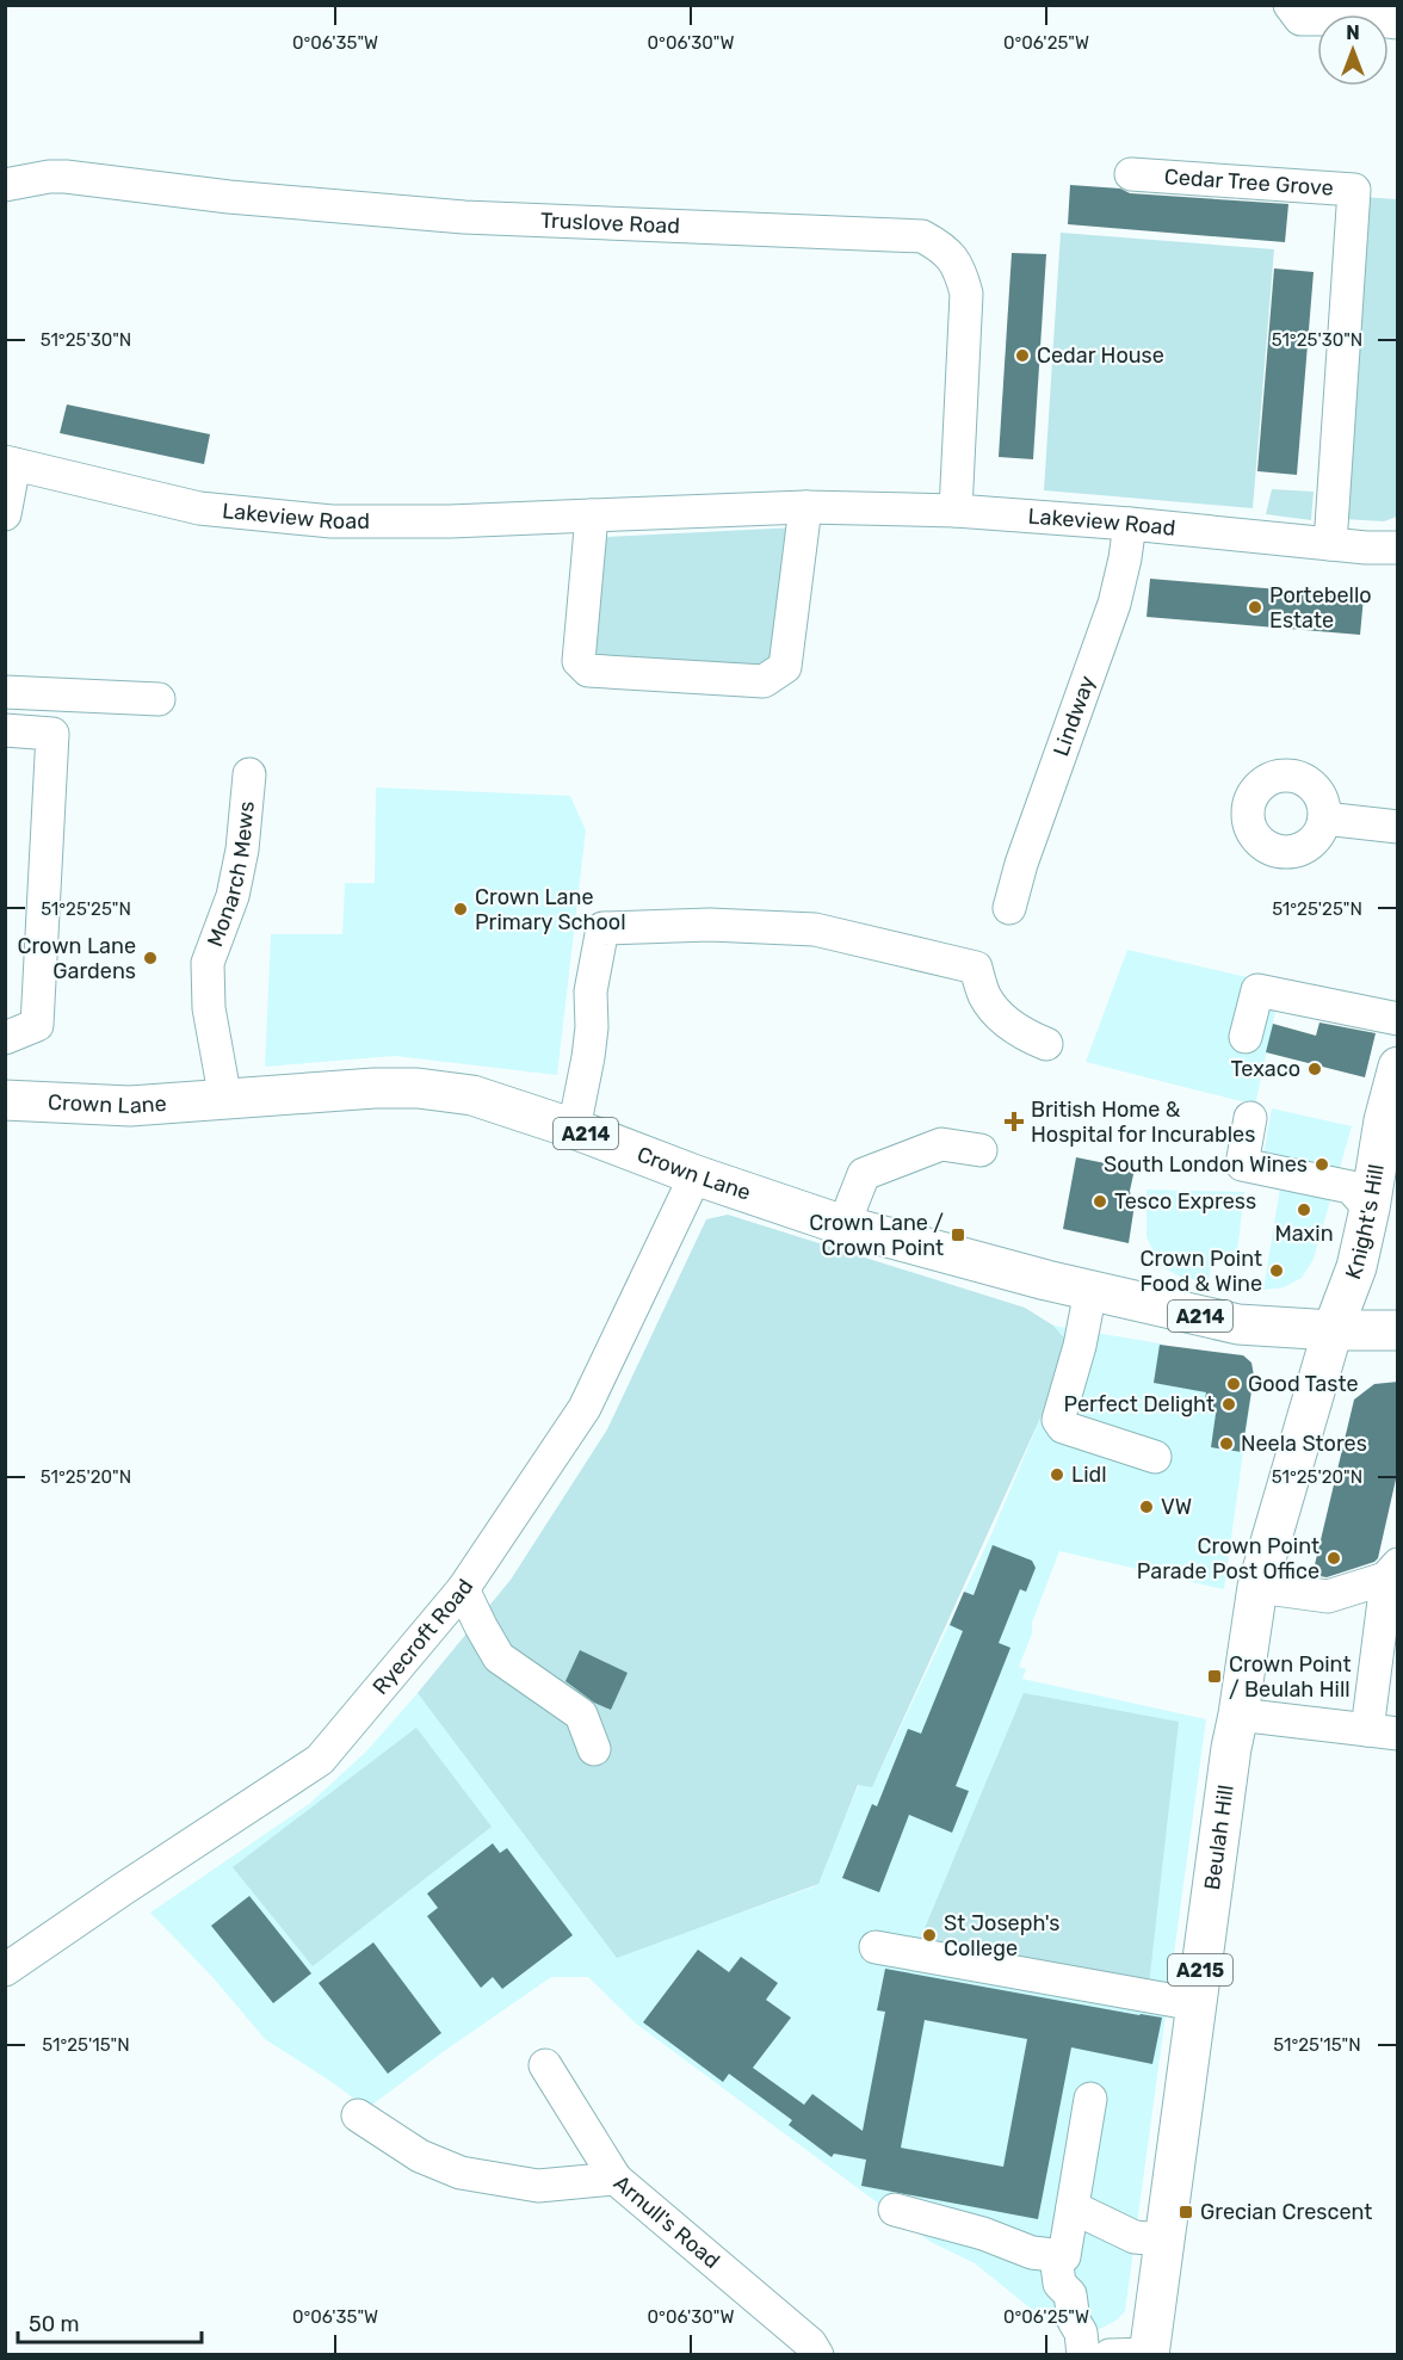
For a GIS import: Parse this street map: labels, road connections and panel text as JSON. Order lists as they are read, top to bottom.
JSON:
{
  "streets": {
    "main road": [
      "Crown Lane",
      "A214",
      "Knight's Hill",
      "Beulah Hill",
      "A215"
    ],
    "street": [
      "Cedar Tree Grove",
      "Truslove Road",
      "Lakeview Road",
      "Lindway",
      "Monarch Mews",
      "Ryecroft Road",
      "Arnull's Road"
    ]
  },
  "crossings": [
    ["Cedar Tree Grove", "Lakeview Road"],
    ["Truslove Road", "Lakeview Road"],
    ["Lakeview Road", "Lindway"],
    ["Monarch Mews", "Crown Lane"],
    ["Crown Lane", "A214"],
    ["Crown Lane", "Knight's Hill"],
    ["Crown Lane", "Ryecroft Road"],
    ["Crown Lane", "Beulah Hill"],
    ["A214", "Knight's Hill"],
    ["A214", "Beulah Hill"],
    ["Knight's Hill", "Beulah Hill"]
  ],
  "places": {
    "other": [
      "Cedar House",
      "Portebello Estate",
      "Crown Lane Primary School",
      "Crown Lane Gardens",
      "Texaco",
      "South London Wines",
      "Tesco Express",
      "Maxin",
      "Crown Point Food & Wine",
      "Good Taste",
      "Perfect Delight",
      "Neela Stores",
      "Lidl",
      "VW",
      "Crown Point Parade Post Office",
      "St Joseph's College"
    ],
    "health": ["British Home & Hospital for Incurables"],
    "transit": ["Crown Lane / Crown Point", "Crown Point / Beulah Hill", "Grecian Crescent"]
  },
  "scale_bar": "50 m",
  "north": "top",
  "coordinates": [
    "0°06'35\"W",
    "0°06'30\"W",
    "0°06'25\"W",
    "51°25'30\"N",
    "51°25'25\"N",
    "51°25'20\"N",
    "51°25'15\"N"
  ]
}
